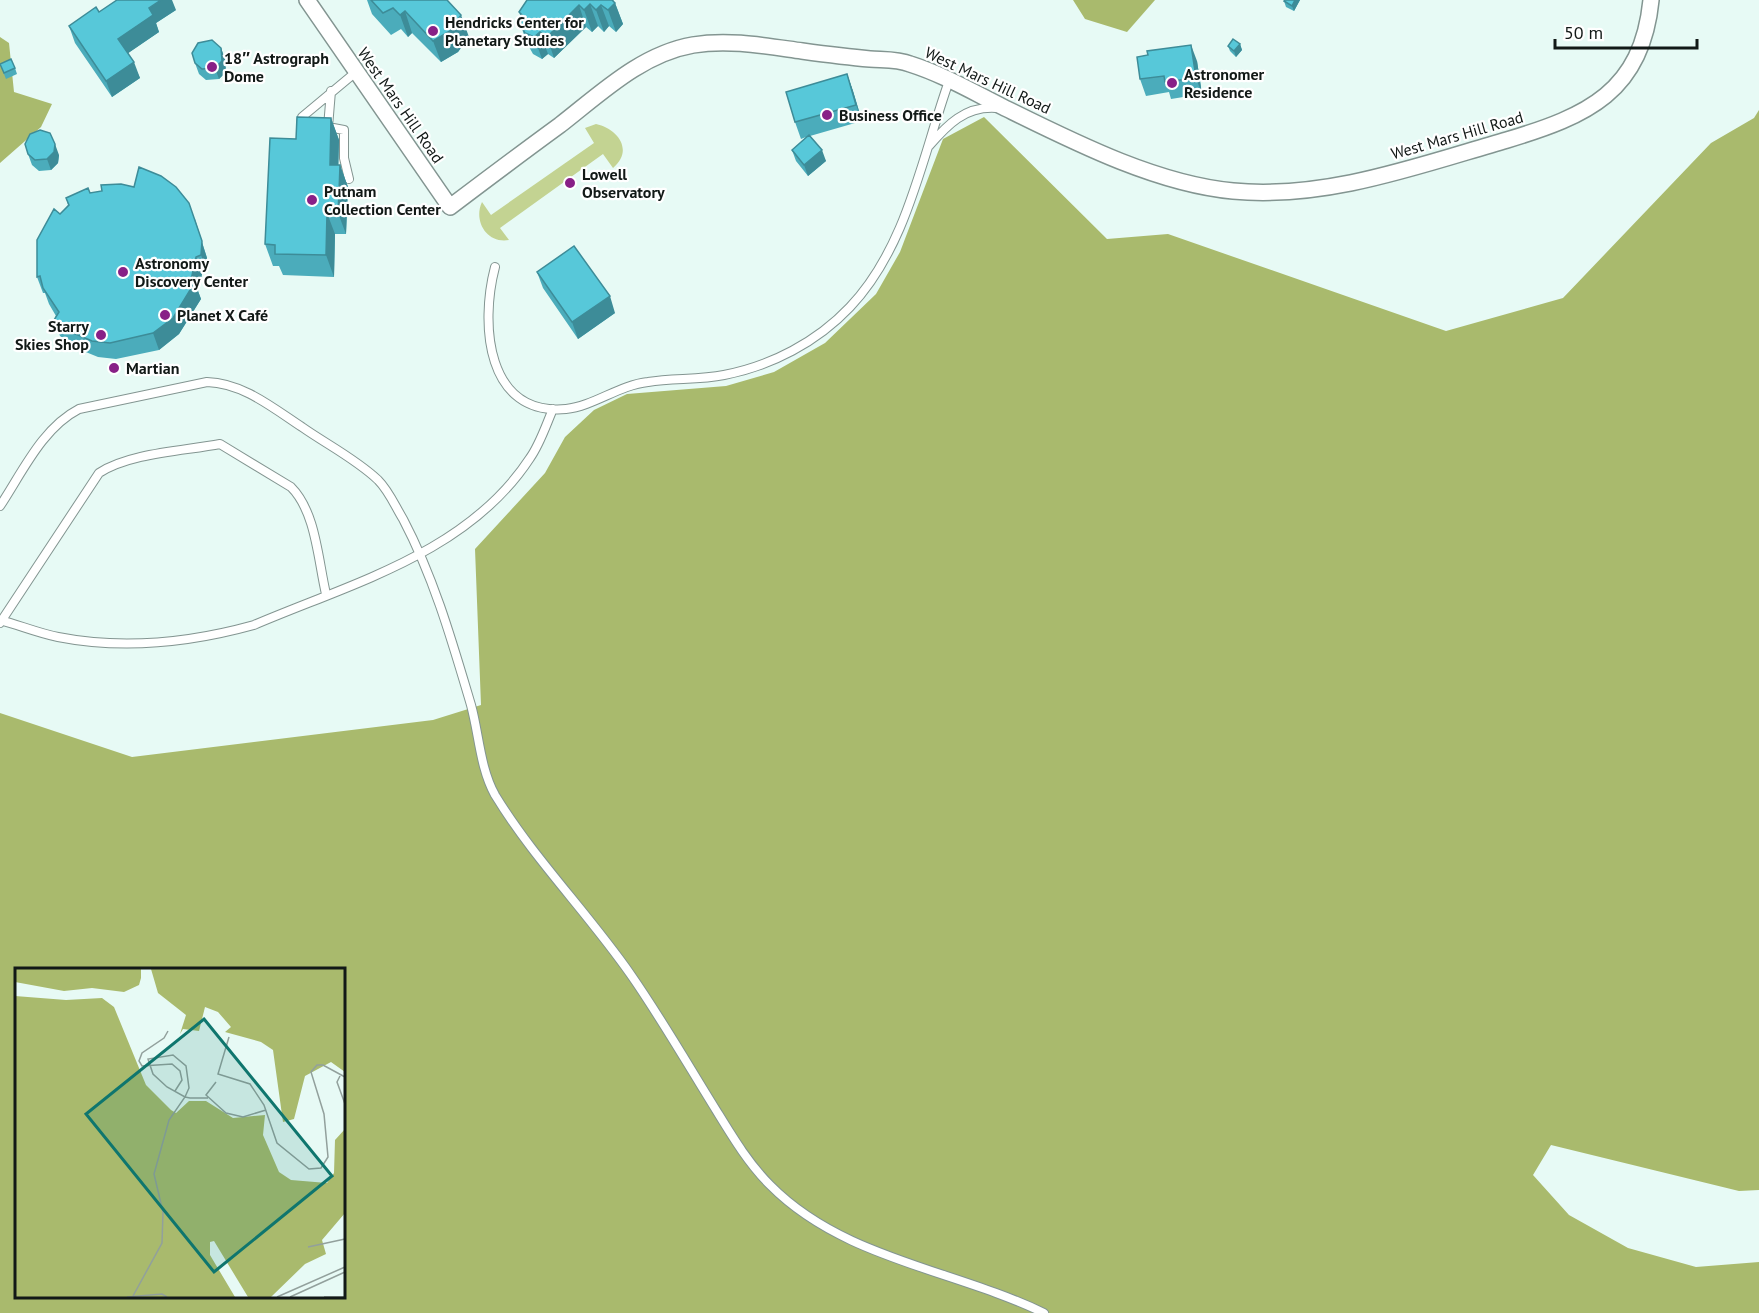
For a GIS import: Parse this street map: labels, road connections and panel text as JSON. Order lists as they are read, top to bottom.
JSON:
{
  "streets": {
    "street": ["West Mars Hill Road"]
  },
  "places": [
    "Hendricks Center for Planetary Studies",
    "18″ Astrograph Dome",
    "Astronomer Residence",
    "Business Office",
    "Lowell Observatory",
    "Putnam Collection Center",
    "Astronomy Discovery Center",
    "Planet X Café",
    "Starry Skies Shop",
    "Martian"
  ],
  "scale_bar": "50 m"
}
